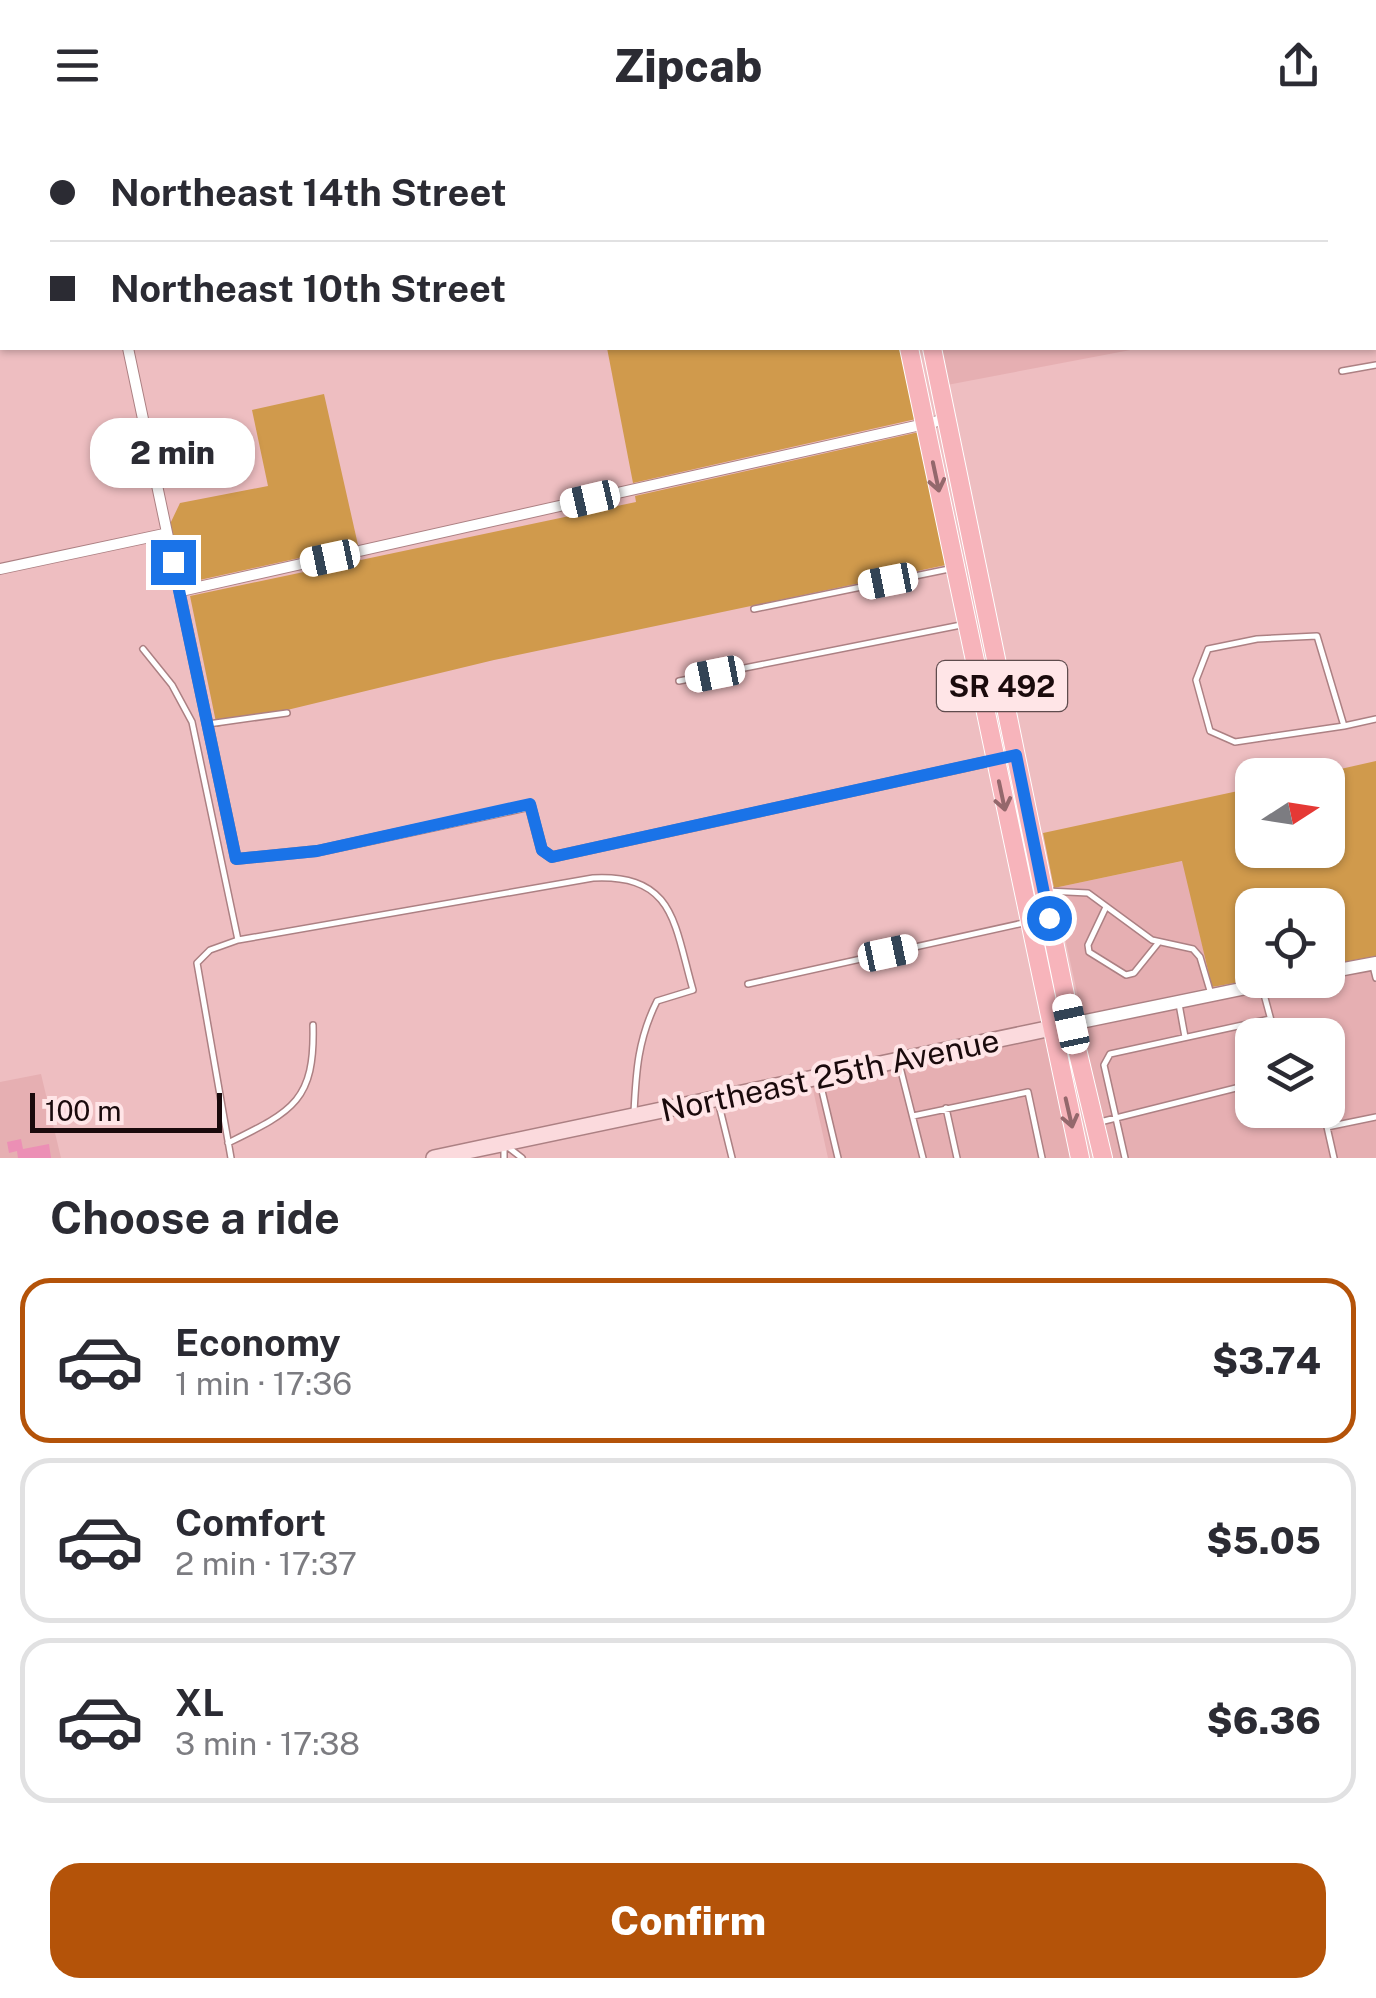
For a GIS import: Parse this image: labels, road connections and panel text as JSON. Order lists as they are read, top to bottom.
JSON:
{
  "streets": {
    "main road": ["SR 492", "Northeast 25th Avenue"]
  },
  "crossings": [
    ["SR 492", "Northeast 25th Avenue"]
  ],
  "scale_bar": "100 m",
  "north": "right",
  "page": {
    "header": "Zipcab",
    "banner": ["Northeast 14th Street", "Northeast 10th Street"],
    "bubble": "2 min",
    "scale": "100 m",
    "heading": "Choose a ride",
    "list": [
      {
        "name": "Economy",
        "note": "1 min · 17:36",
        "value": "$3.74"
      },
      {
        "name": "Comfort",
        "note": "2 min · 17:37",
        "value": "$5.05"
      },
      {
        "name": "XL",
        "note": "3 min · 17:38",
        "value": "$6.36"
      }
    ],
    "buttons": "Confirm"
  }
}
